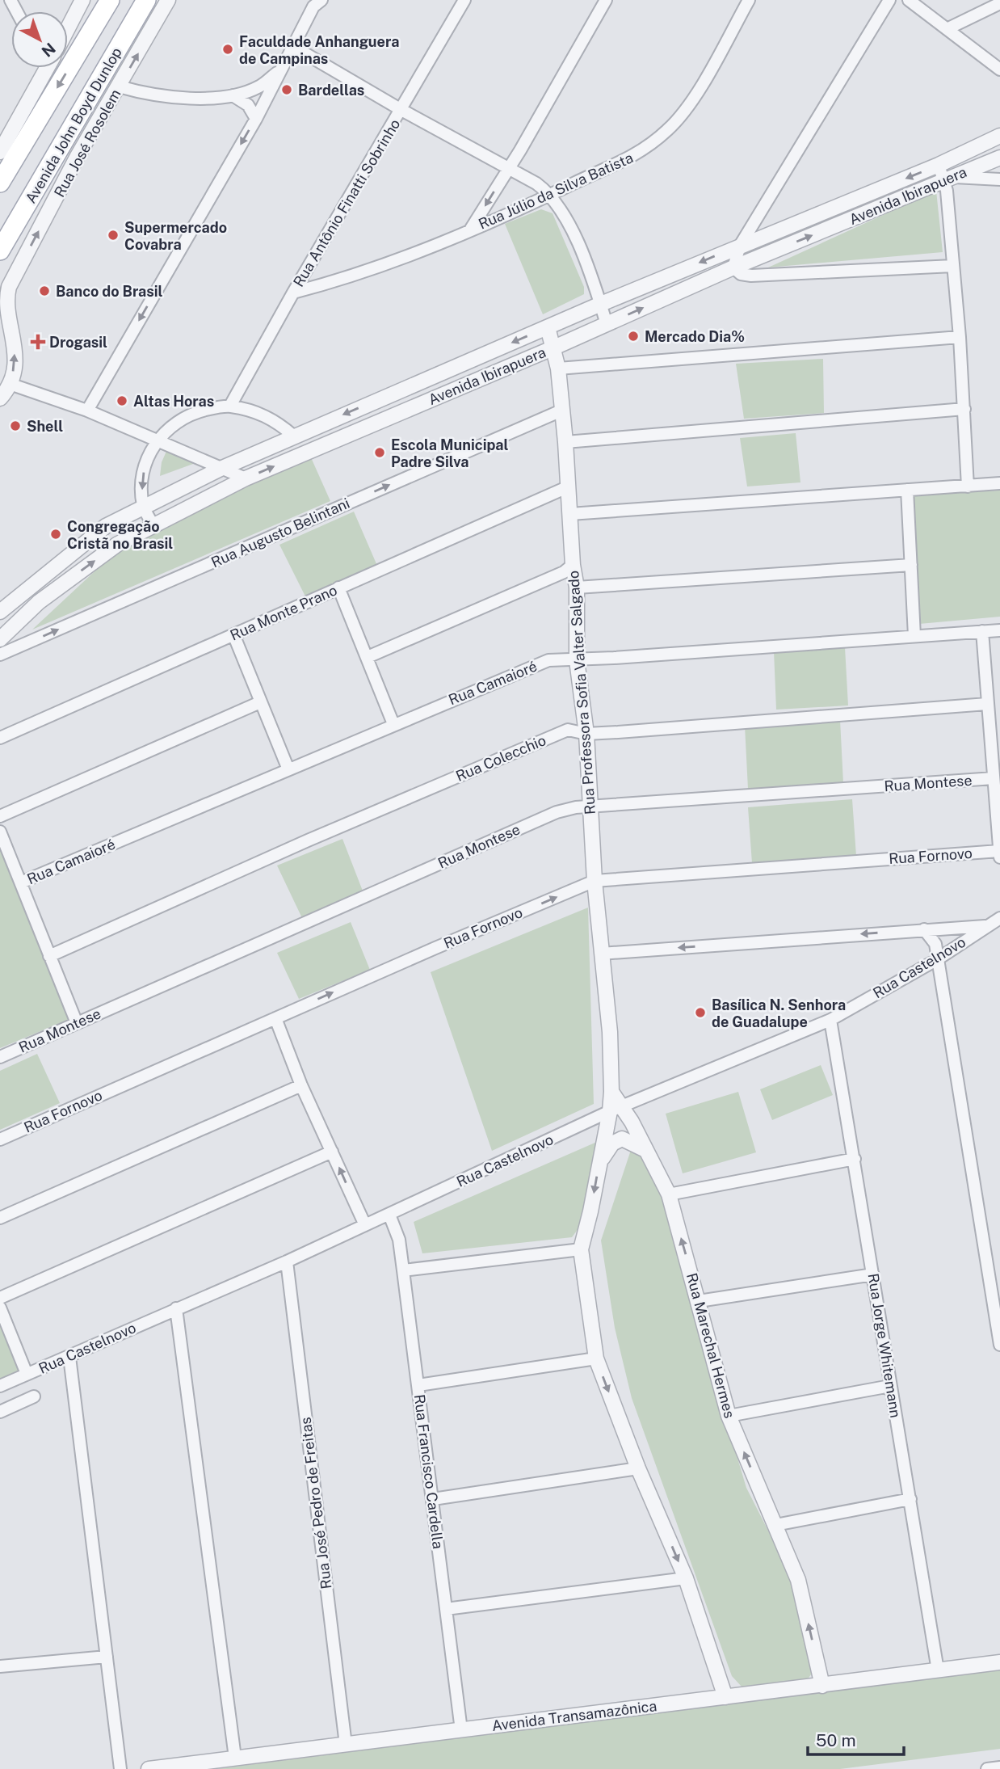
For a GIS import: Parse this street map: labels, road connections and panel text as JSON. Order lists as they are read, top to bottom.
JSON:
{
  "streets": {
    "main road": ["Avenida John Boyd Dunlop"],
    "street": [
      "Rua José Rosolem",
      "Rua Júlio da Silva Batista",
      "Avenida Ibirapuera",
      "Rua Antônio Finatti Sobrinho",
      "Rua Augusto Belintani",
      "Rua Monte Prano",
      "Rua Camaioré",
      "Rua Professora Sofia Valter Salgado",
      "Rua Colecchio",
      "Rua Montese",
      "Rua Fornovo",
      "Rua Castelnovo",
      "Rua Marechal Hermes",
      "Rua Jorge Whitemann",
      "Rua Francisco Cardella",
      "Rua José Pedro de Freitas",
      "Avenida Transamazônica"
    ]
  },
  "crossings": [
    ["Rua Júlio da Silva Batista", "Rua Antônio Finatti Sobrinho"],
    ["Avenida Ibirapuera", "Rua Professora Sofia Valter Salgado"],
    ["Rua Augusto Belintani", "Rua Professora Sofia Valter Salgado"],
    ["Rua Monte Prano", "Rua Professora Sofia Valter Salgado"],
    ["Rua Camaioré", "Rua Professora Sofia Valter Salgado"],
    ["Rua Professora Sofia Valter Salgado", "Rua Colecchio"],
    ["Rua Professora Sofia Valter Salgado", "Rua Montese"],
    ["Rua Professora Sofia Valter Salgado", "Rua Fornovo"],
    ["Rua Professora Sofia Valter Salgado", "Rua Castelnovo"],
    ["Rua Professora Sofia Valter Salgado", "Rua Marechal Hermes"],
    ["Rua Castelnovo", "Rua Marechal Hermes"],
    ["Rua Castelnovo", "Rua Jorge Whitemann"],
    ["Rua Castelnovo", "Rua Francisco Cardella"],
    ["Rua Castelnovo", "Rua José Pedro de Freitas"],
    ["Rua Marechal Hermes", "Avenida Transamazônica"],
    ["Rua Jorge Whitemann", "Avenida Transamazônica"],
    ["Rua Francisco Cardella", "Avenida Transamazônica"],
    ["Rua José Pedro de Freitas", "Avenida Transamazônica"]
  ],
  "one_way": ["Rua Augusto Belintani"],
  "places": {
    "other": [
      "Faculdade Anhanguera de Campinas",
      "Bardellas",
      "Supermercado Covabra",
      "Banco do Brasil",
      "Mercado Dia%",
      "Altas Horas",
      "Shell",
      "Escola Municipal Padre Silva",
      "Congregação Cristã no Brasil",
      "Basílica N. Senhora de Guadalupe"
    ],
    "health": ["Drogasil"]
  },
  "scale_bar": "50 m",
  "north": "bottom right"
}
